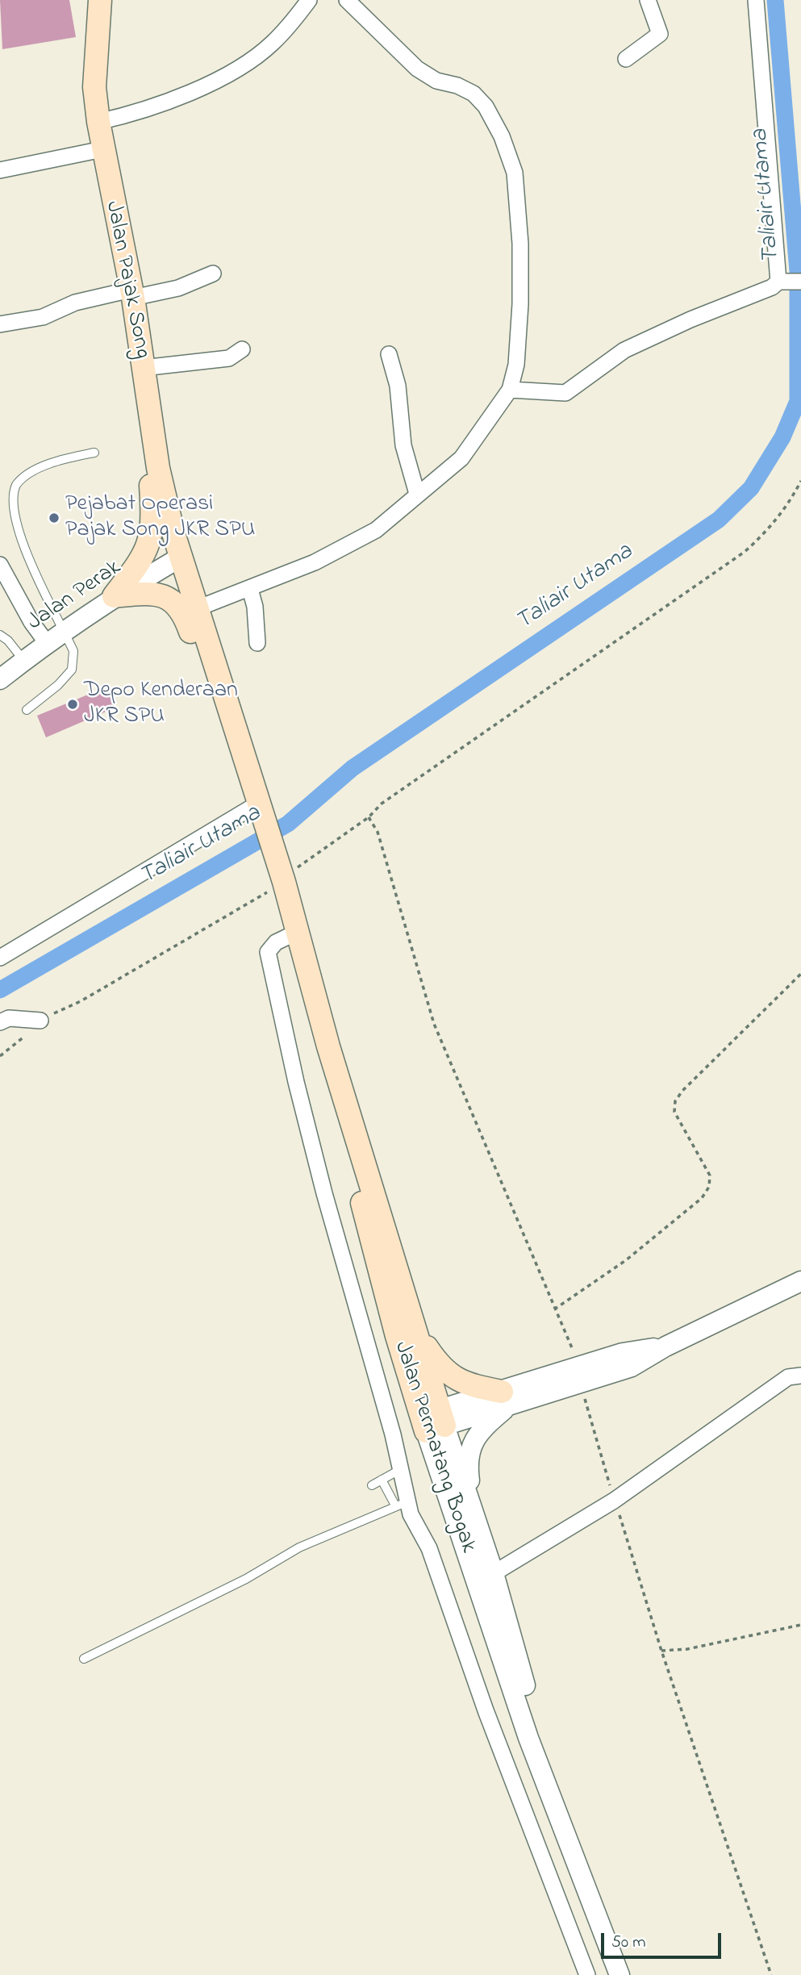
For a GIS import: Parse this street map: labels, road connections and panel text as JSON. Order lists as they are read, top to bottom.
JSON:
{
  "streets": {
    "main road": ["Jalan Pajak Song", "Jalan Permatang Bogak"],
    "street": ["Jalan Perak"]
  },
  "crossings": [
    ["Jalan Pajak Song", "Jalan Perak"],
    ["Jalan Pajak Song", "Jalan Permatang Bogak"],
    ["Jalan Perak", "Jalan Permatang Bogak"]
  ],
  "water": ["Taliair Utama"],
  "places": ["Pejabat Operasi Pajak Song JKR SPU", "Depo Kenderaan JKR SPU"],
  "scale_bar": "50 m"
}
